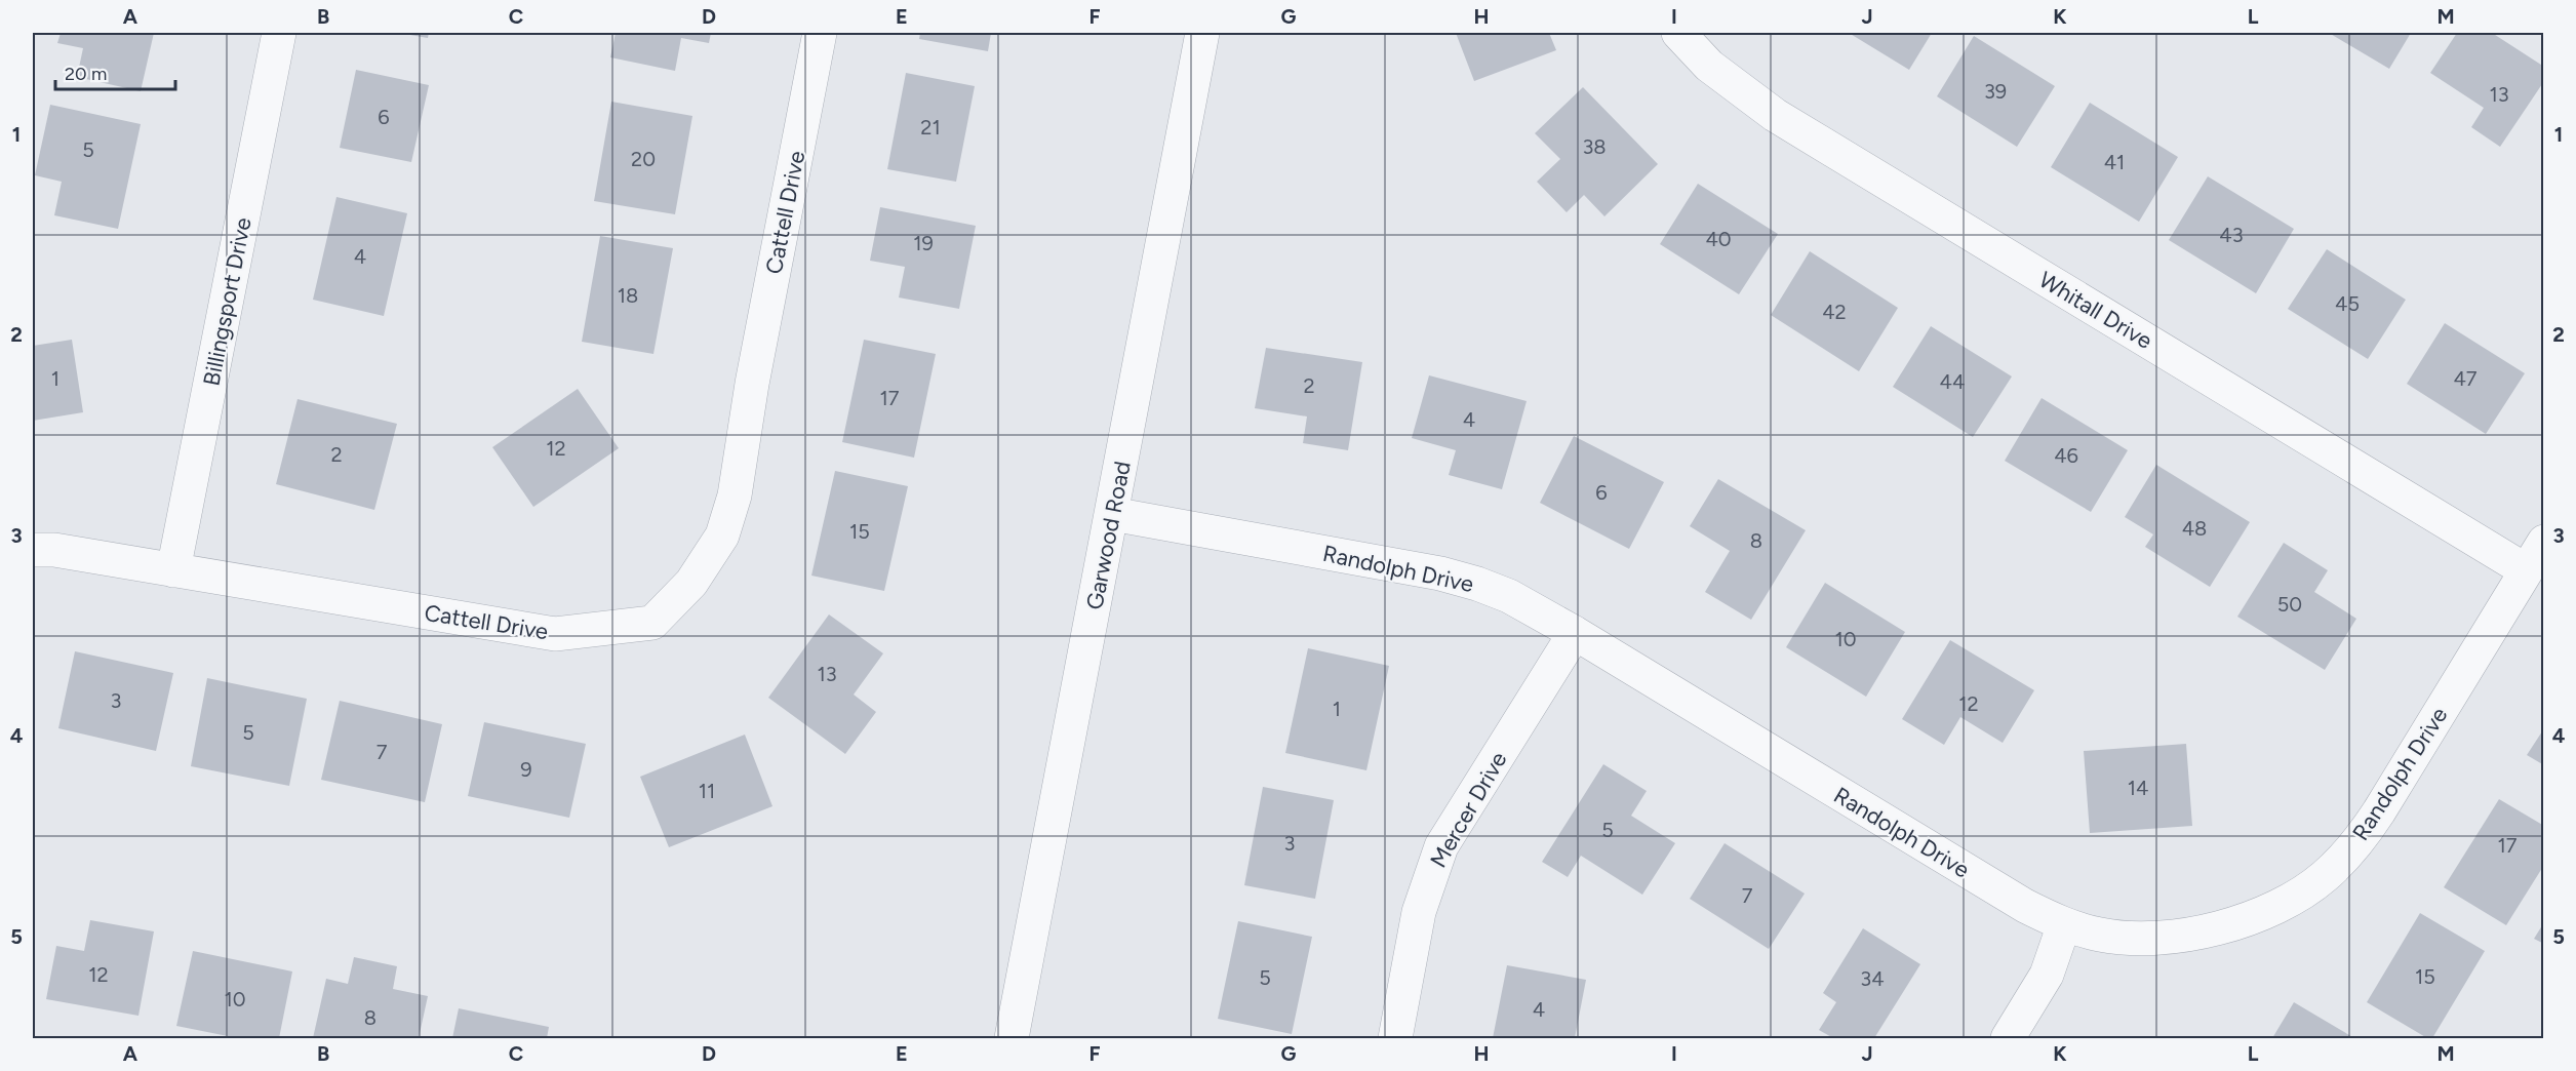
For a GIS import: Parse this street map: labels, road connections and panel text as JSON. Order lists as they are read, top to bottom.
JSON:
{
  "streets": {
    "street": [
      "Cattell Drive",
      "Billingsport Drive",
      "Whitall Drive",
      "Garwood Road",
      "Randolph Drive",
      "Mercer Drive"
    ]
  },
  "crossings": [
    ["Cattell Drive", "Billingsport Drive"],
    ["Whitall Drive", "Randolph Drive"],
    ["Garwood Road", "Randolph Drive"],
    ["Randolph Drive", "Mercer Drive"]
  ],
  "house_numbers": [
    "39",
    "13",
    "6",
    "21",
    "38",
    "5",
    "20",
    "41",
    "43",
    "40",
    "19",
    "4",
    "18",
    "45",
    "42",
    "1",
    "47",
    "44",
    "2",
    "17",
    "4",
    "12",
    "2",
    "46",
    "6",
    "48",
    "15",
    "8",
    "50",
    "10",
    "13",
    "3",
    "12",
    "1",
    "5",
    "7",
    "9",
    "14",
    "11",
    "5",
    "3",
    "17",
    "7",
    "12",
    "15",
    "5",
    "34",
    "10",
    "4",
    "8"
  ],
  "scale_bar": "20 m",
  "grid": {
    "columns": [
      "A",
      "B",
      "C",
      "D",
      "E",
      "F",
      "G",
      "H",
      "I",
      "J",
      "K",
      "L",
      "M"
    ],
    "rows": [
      "1",
      "2",
      "3",
      "4",
      "5"
    ]
  }
}
